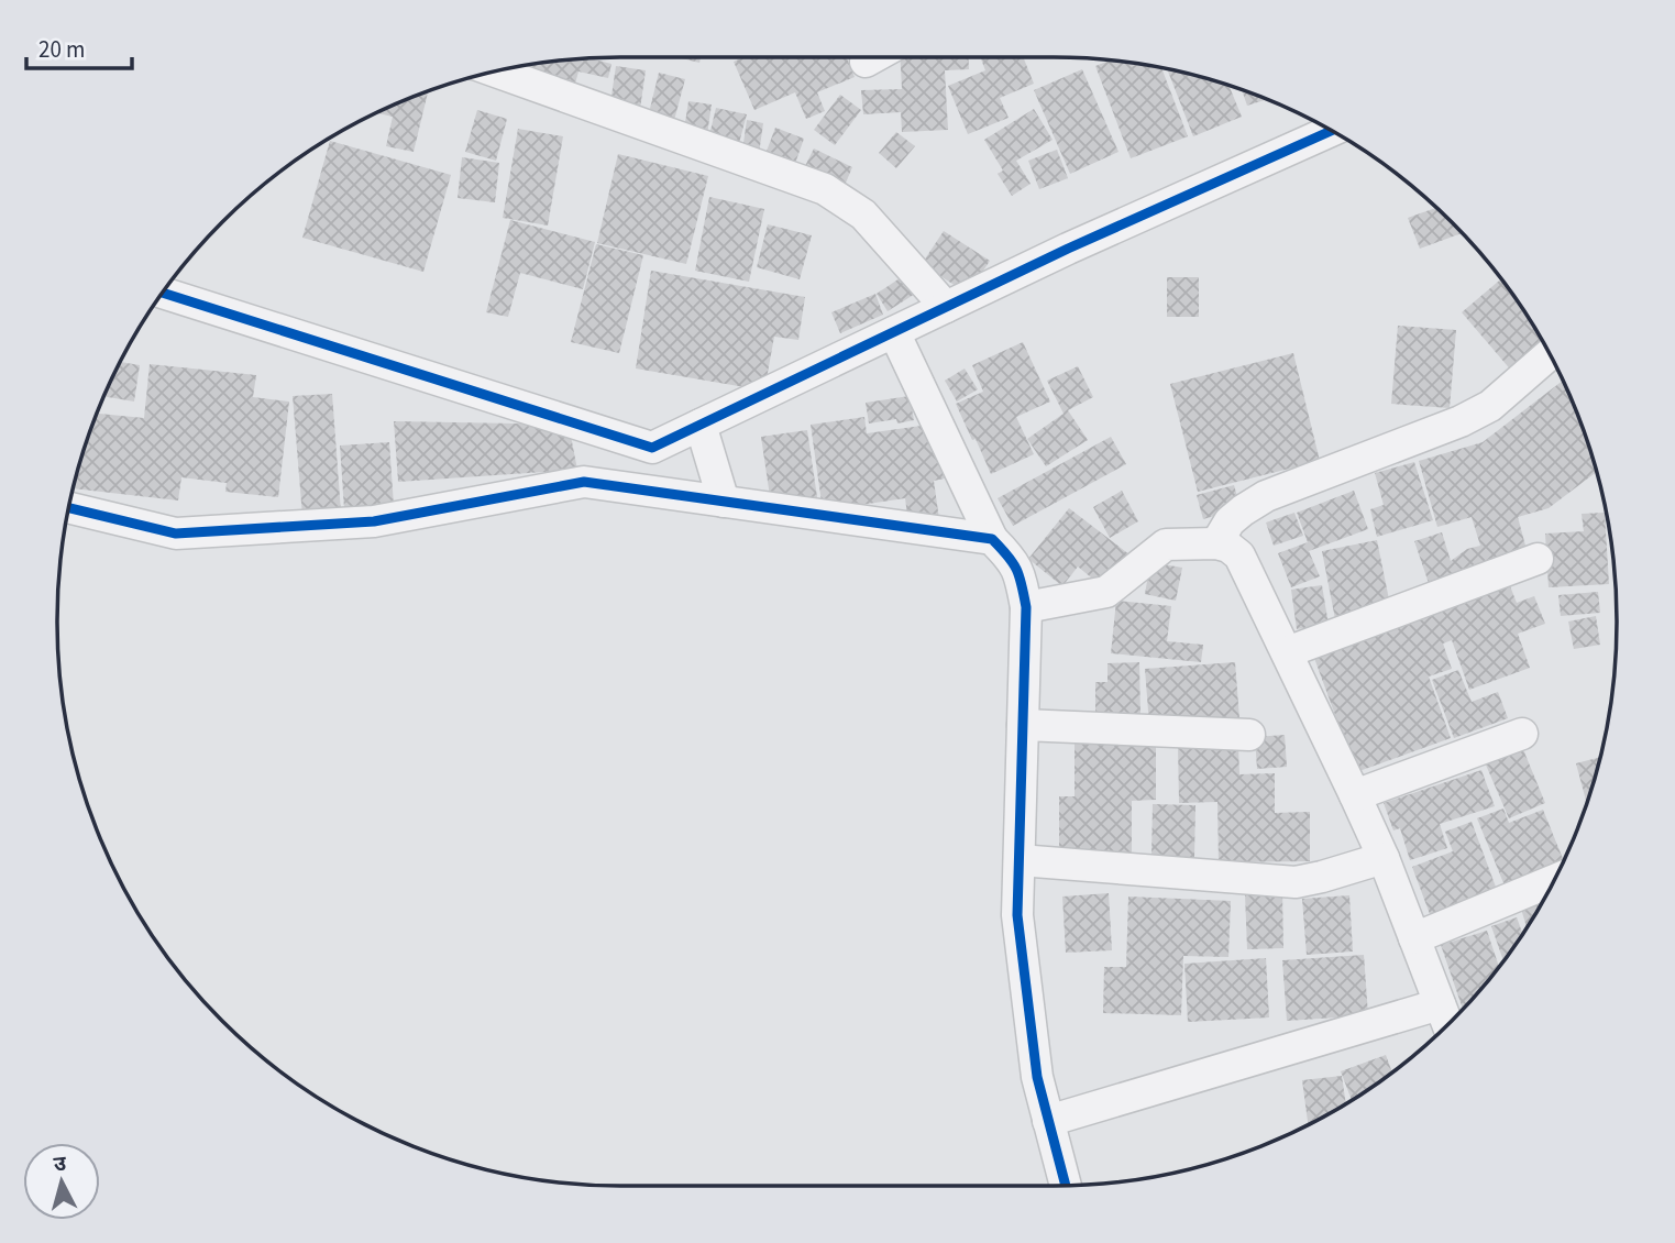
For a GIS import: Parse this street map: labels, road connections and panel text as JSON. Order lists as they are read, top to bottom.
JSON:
{
  "scale_bar": "20 m",
  "north": "top"
}
